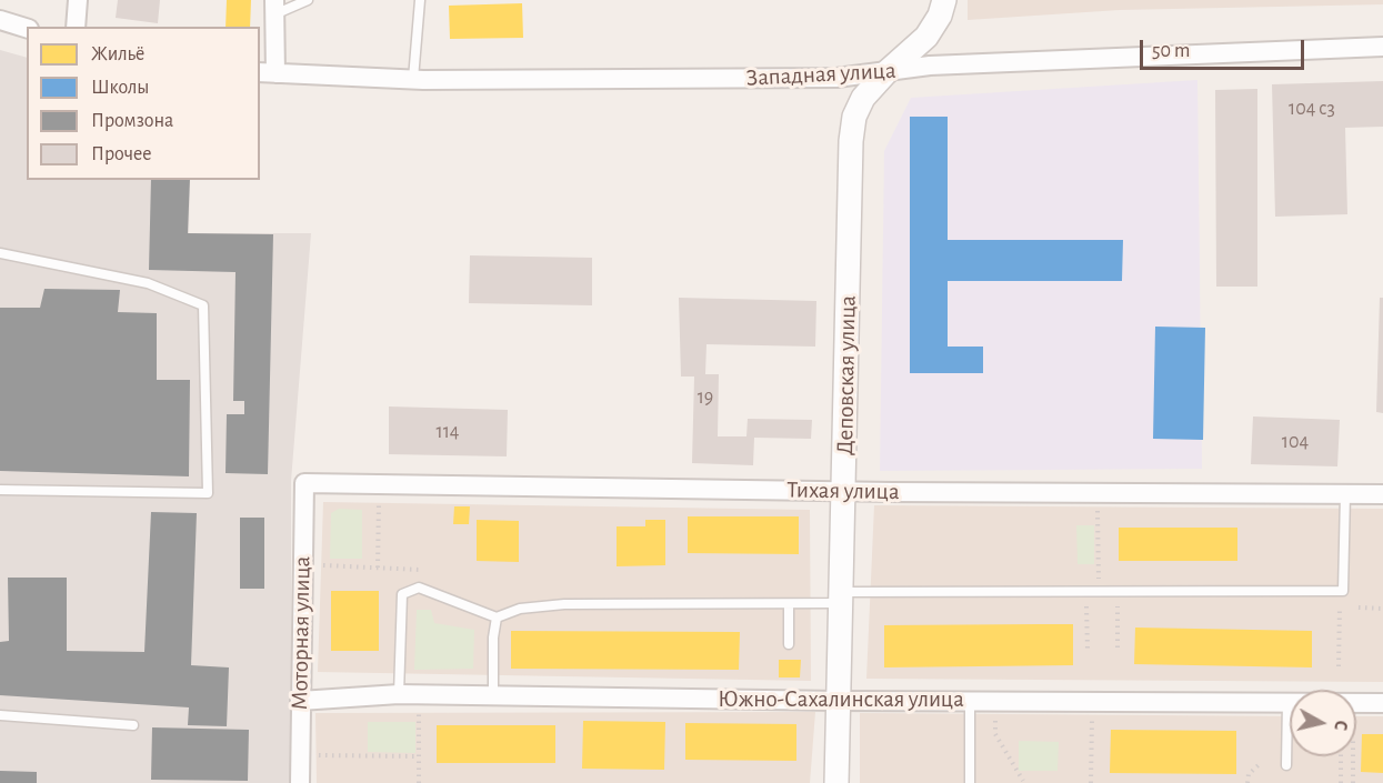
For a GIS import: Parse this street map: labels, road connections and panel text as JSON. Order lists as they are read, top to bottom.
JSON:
{
  "streets": {
    "street": [
      "Западная улица",
      "Деповская улица",
      "Тихая улица",
      "Моторная улица",
      "Южно-Сахалинская улица"
    ]
  },
  "crossings": [
    ["Западная улица", "Деповская улица"],
    ["Деповская улица", "Тихая улица"],
    ["Деповская улица", "Южно-Сахалинская улица"],
    ["Тихая улица", "Моторная улица"],
    ["Моторная улица", "Южно-Сахалинская улица"]
  ],
  "house_numbers": [
    "104 с3",
    "19",
    "114",
    "104"
  ],
  "legend": [
    "Жильё",
    "Школы",
    "Промзона",
    "Прочее"
  ],
  "scale_bar": "50 m",
  "north": "right"
}
